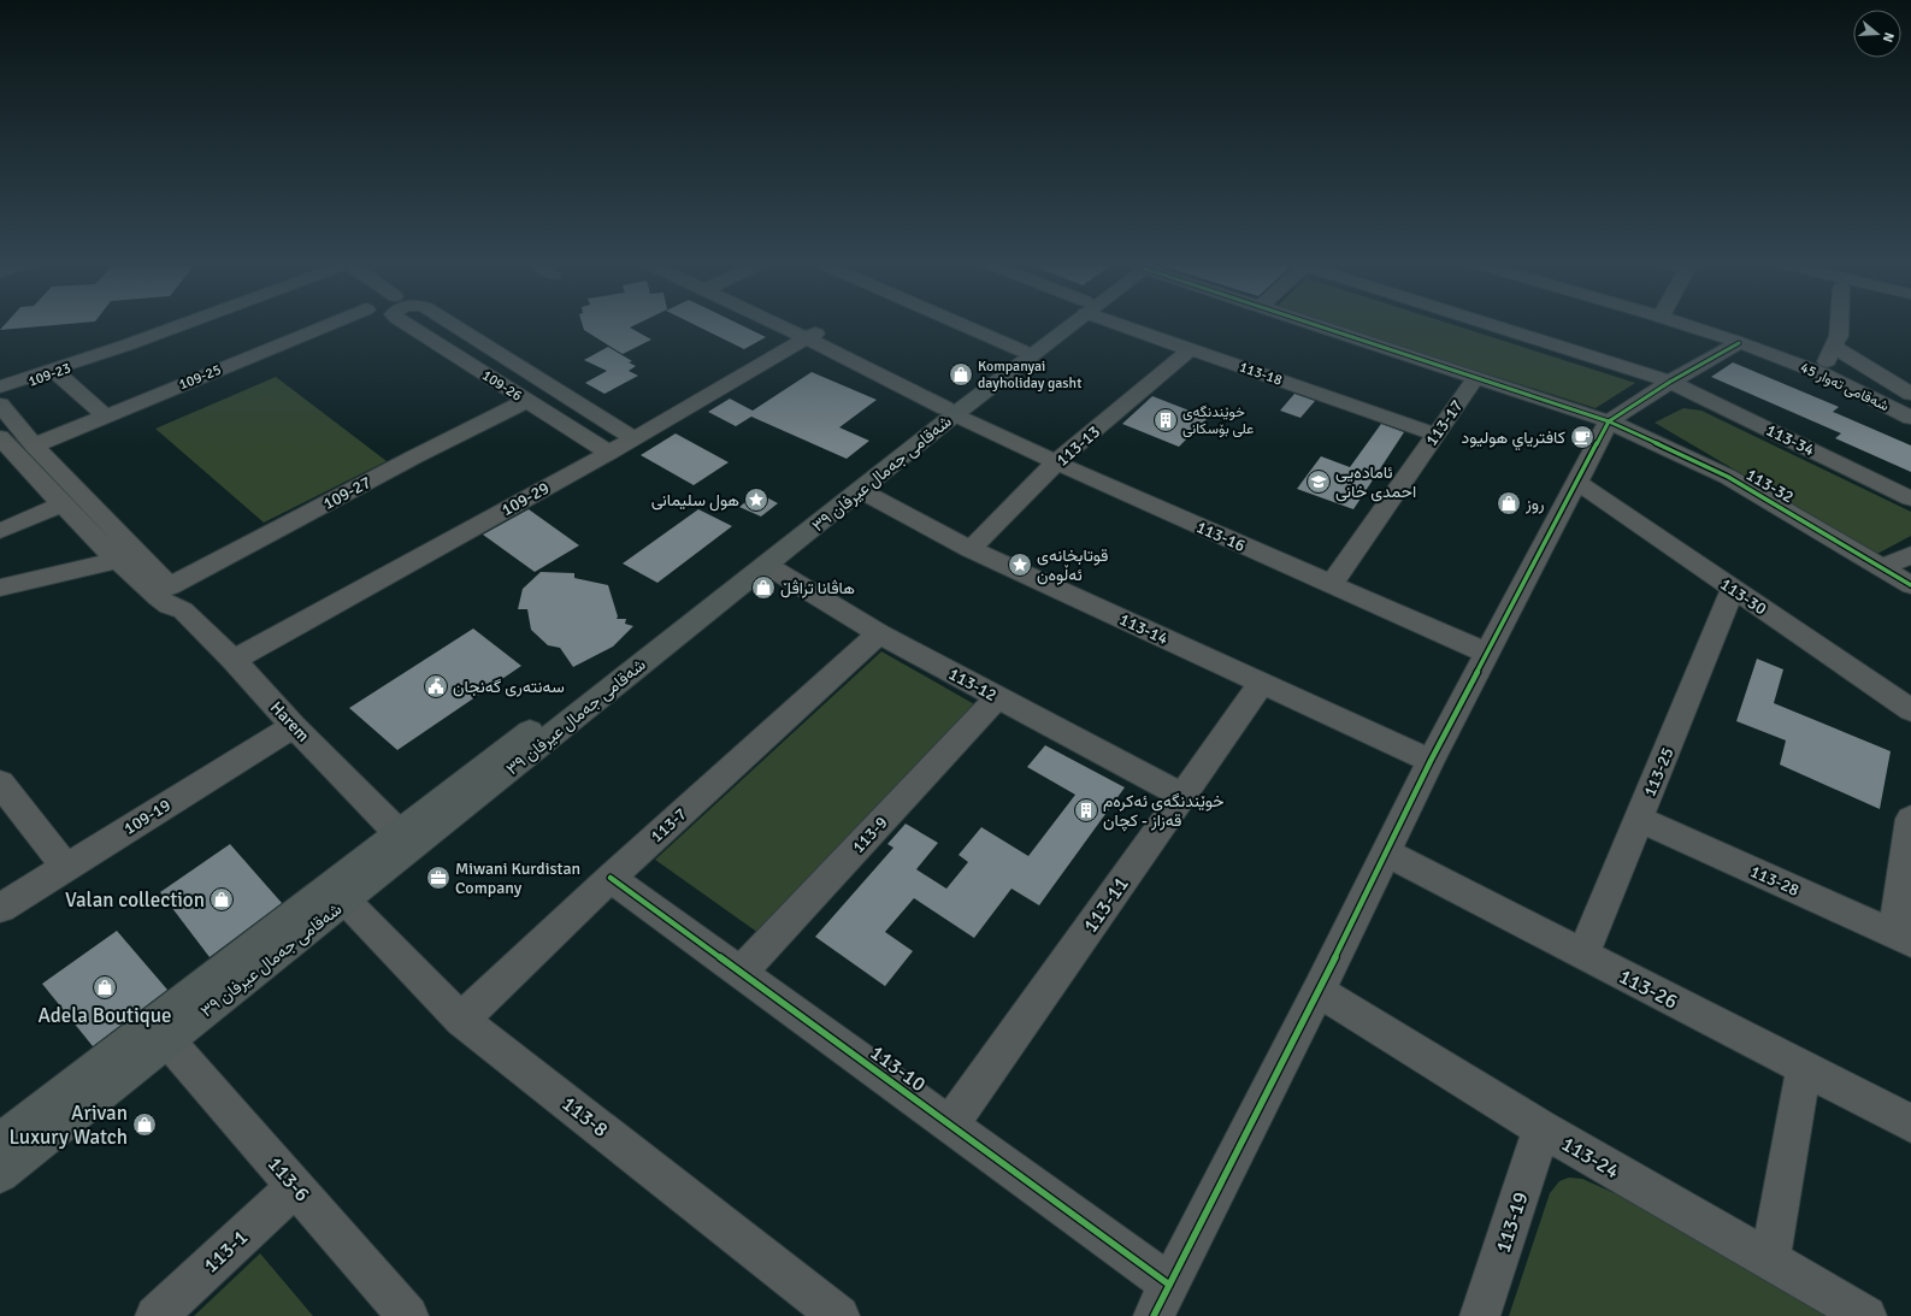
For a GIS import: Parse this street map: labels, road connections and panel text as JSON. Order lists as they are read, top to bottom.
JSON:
{
  "streets": {
    "main road": ["شەقامی جەمال عیرفان ٣٩"],
    "street": [
      "113-18",
      "109-23",
      "109-25",
      "109-26",
      "شەقامی تەوار 45",
      "113-17",
      "113-34",
      "113-13",
      "113-32",
      "109-27",
      "109-29",
      "113-16",
      "113-30",
      "113-14",
      "113-12",
      "Harem",
      "113-25",
      "109-19",
      "113-7",
      "113-9",
      "113-28",
      "113-11",
      "113-26",
      "113-10",
      "113-8",
      "113-24",
      "113-6",
      "113-19",
      "113-1"
    ]
  },
  "crossings": [
    ["113-18", "113-17"],
    ["113-18", "113-13"],
    ["109-25", "Harem"],
    ["109-26", "109-27"],
    ["109-26", "109-29"],
    ["113-17", "113-16"],
    ["113-13", "113-16"],
    ["113-13", "113-14"],
    ["شەقامی جەمال عیرفان ٣٩", "113-16"],
    ["شەقامی جەمال عیرفان ٣٩", "113-14"],
    ["شەقامی جەمال عیرفان ٣٩", "113-12"],
    ["شەقامی جەمال عیرفان ٣٩", "Harem"],
    ["شەقامی جەمال عیرفان ٣٩", "113-8"],
    ["شەقامی جەمال عیرفان ٣٩", "113-6"],
    ["109-27", "Harem"],
    ["109-29", "113-16"],
    ["109-29", "Harem"],
    ["113-30", "113-25"],
    ["113-14", "113-11"],
    ["113-12", "113-7"],
    ["113-12", "113-9"],
    ["113-12", "113-11"],
    ["Harem", "109-19"],
    ["113-25", "113-28"],
    ["113-25", "113-26"],
    ["113-7", "113-10"],
    ["113-7", "113-8"],
    ["113-9", "113-10"],
    ["113-11", "113-10"],
    ["113-24", "113-19"],
    ["113-6", "113-1"]
  ],
  "places": {
    "shop": [
      "Kompanyai dayholiday gasht",
      "روز",
      "هاڤانا تراڤڵ",
      "Valan collection",
      "Adela Boutique",
      "Arivan Luxury Watch"
    ],
    "building": ["خوێندنگەی علی بۆسکانی", "خوێندنگەی ئەکرەم قەزاز - کچان"],
    "cafe": ["كافترياي هوليود"],
    "school or university": ["ئامادەیی احمدی خانی"],
    "place": ["هول سليمانى", "قوتابخانەی ئەڵوەن"],
    "public building": ["سەنتەری گەنجان"],
    "office": ["Miwani Kurdistan Company"]
  },
  "north": "right"
}
